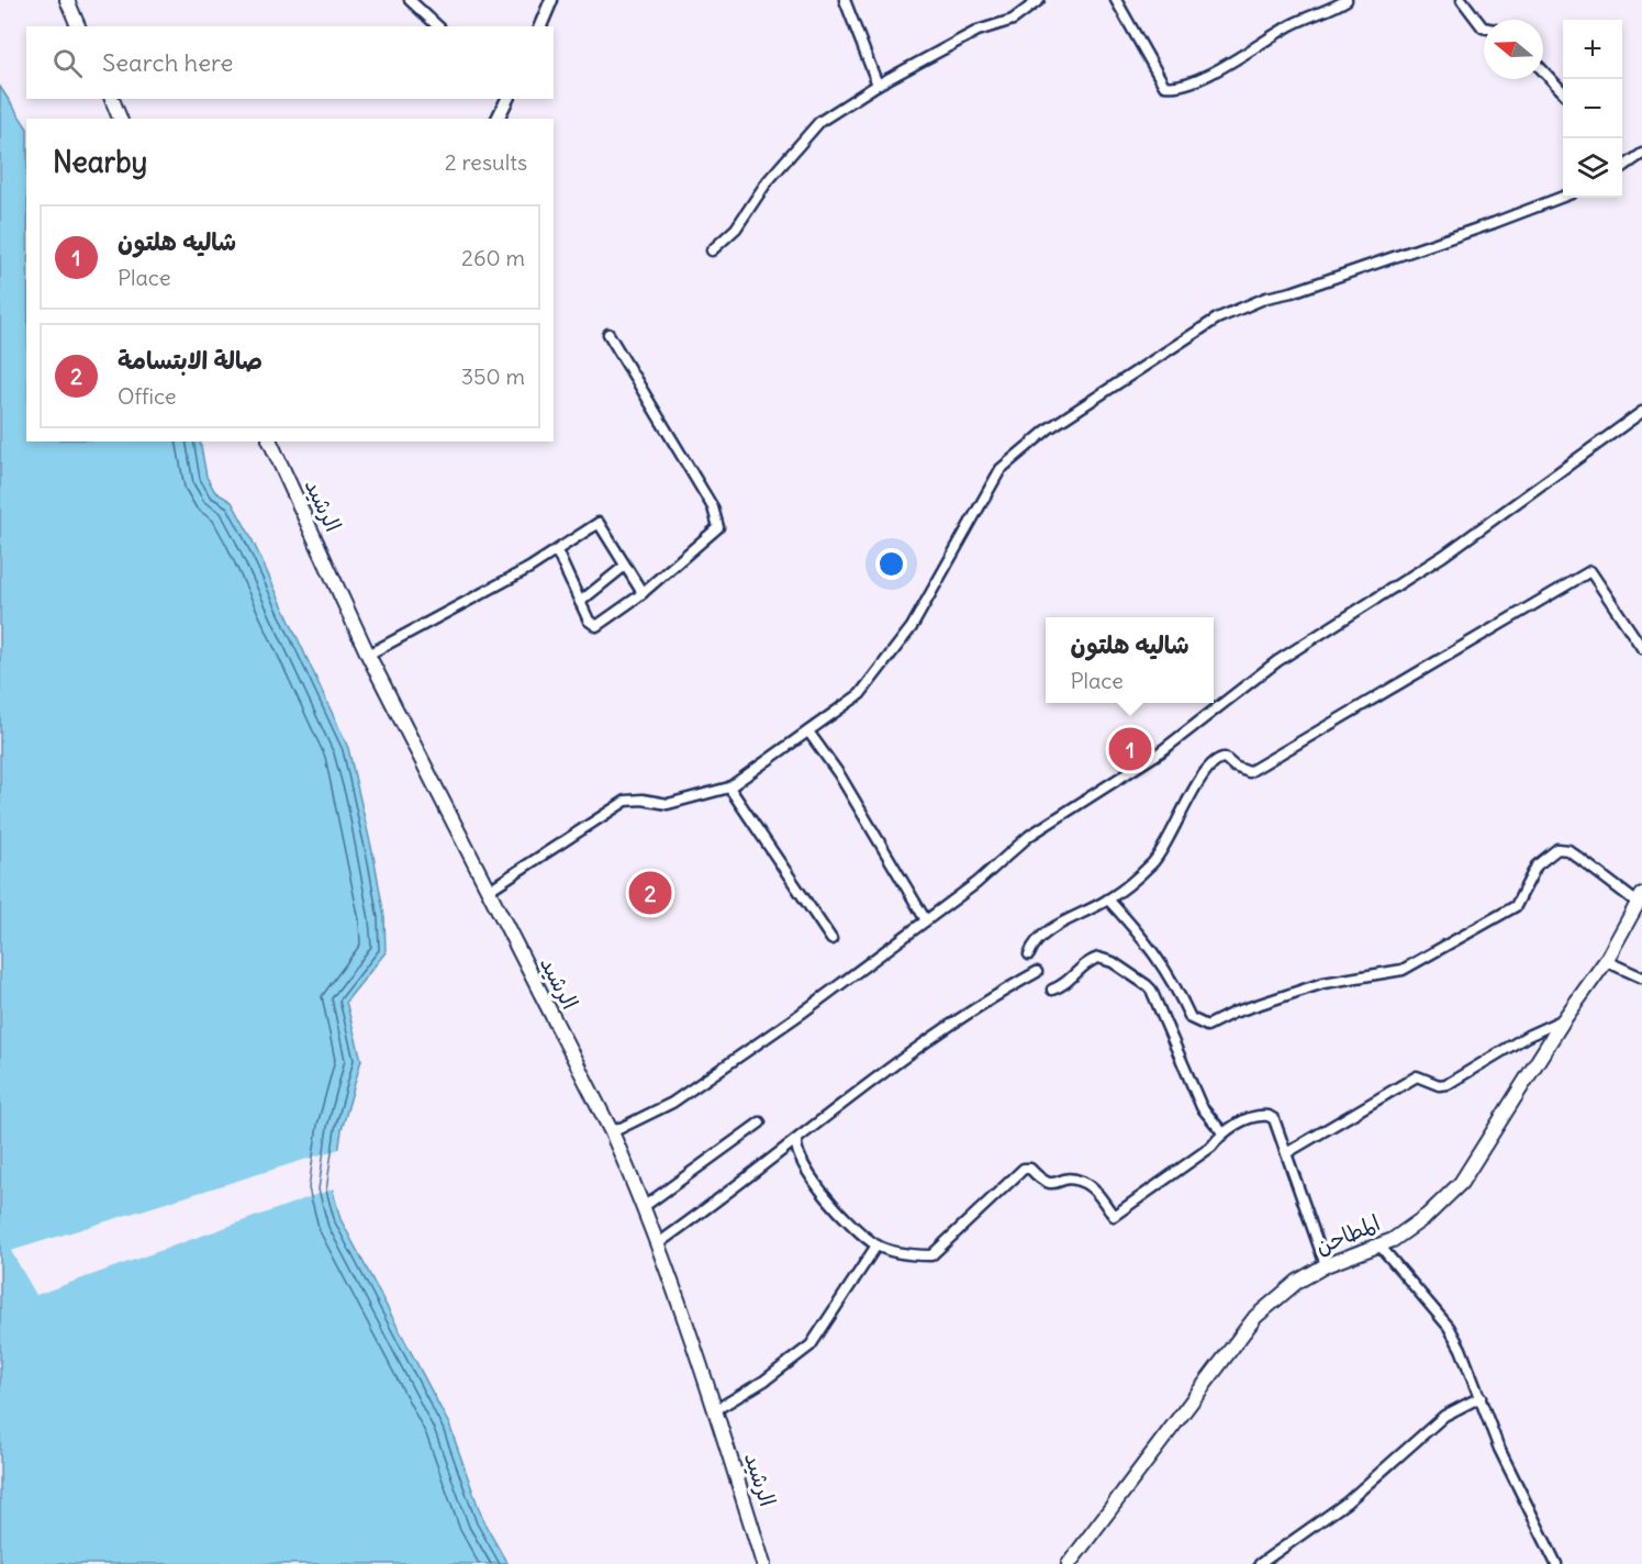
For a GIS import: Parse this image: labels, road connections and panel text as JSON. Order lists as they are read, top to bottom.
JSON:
{
  "streets": {
    "main road": ["الرشيد", "المطاحن"]
  },
  "north": "left",
  "page": {
    "map_buttons": ["+", "−"],
    "search": "Search here",
    "heading": ["Nearby", "2 results"],
    "list": [
      {
        "mark": "1",
        "name": "شاليه هلتون",
        "note": "Place",
        "value": "260 m"
      },
      {
        "mark": "2",
        "name": "صالة الابتسامة",
        "note": "Office",
        "value": "350 m"
      }
    ],
    "popup": ["شاليه هلتون", "Place"],
    "pins": ["1", "2"]
  }
}
